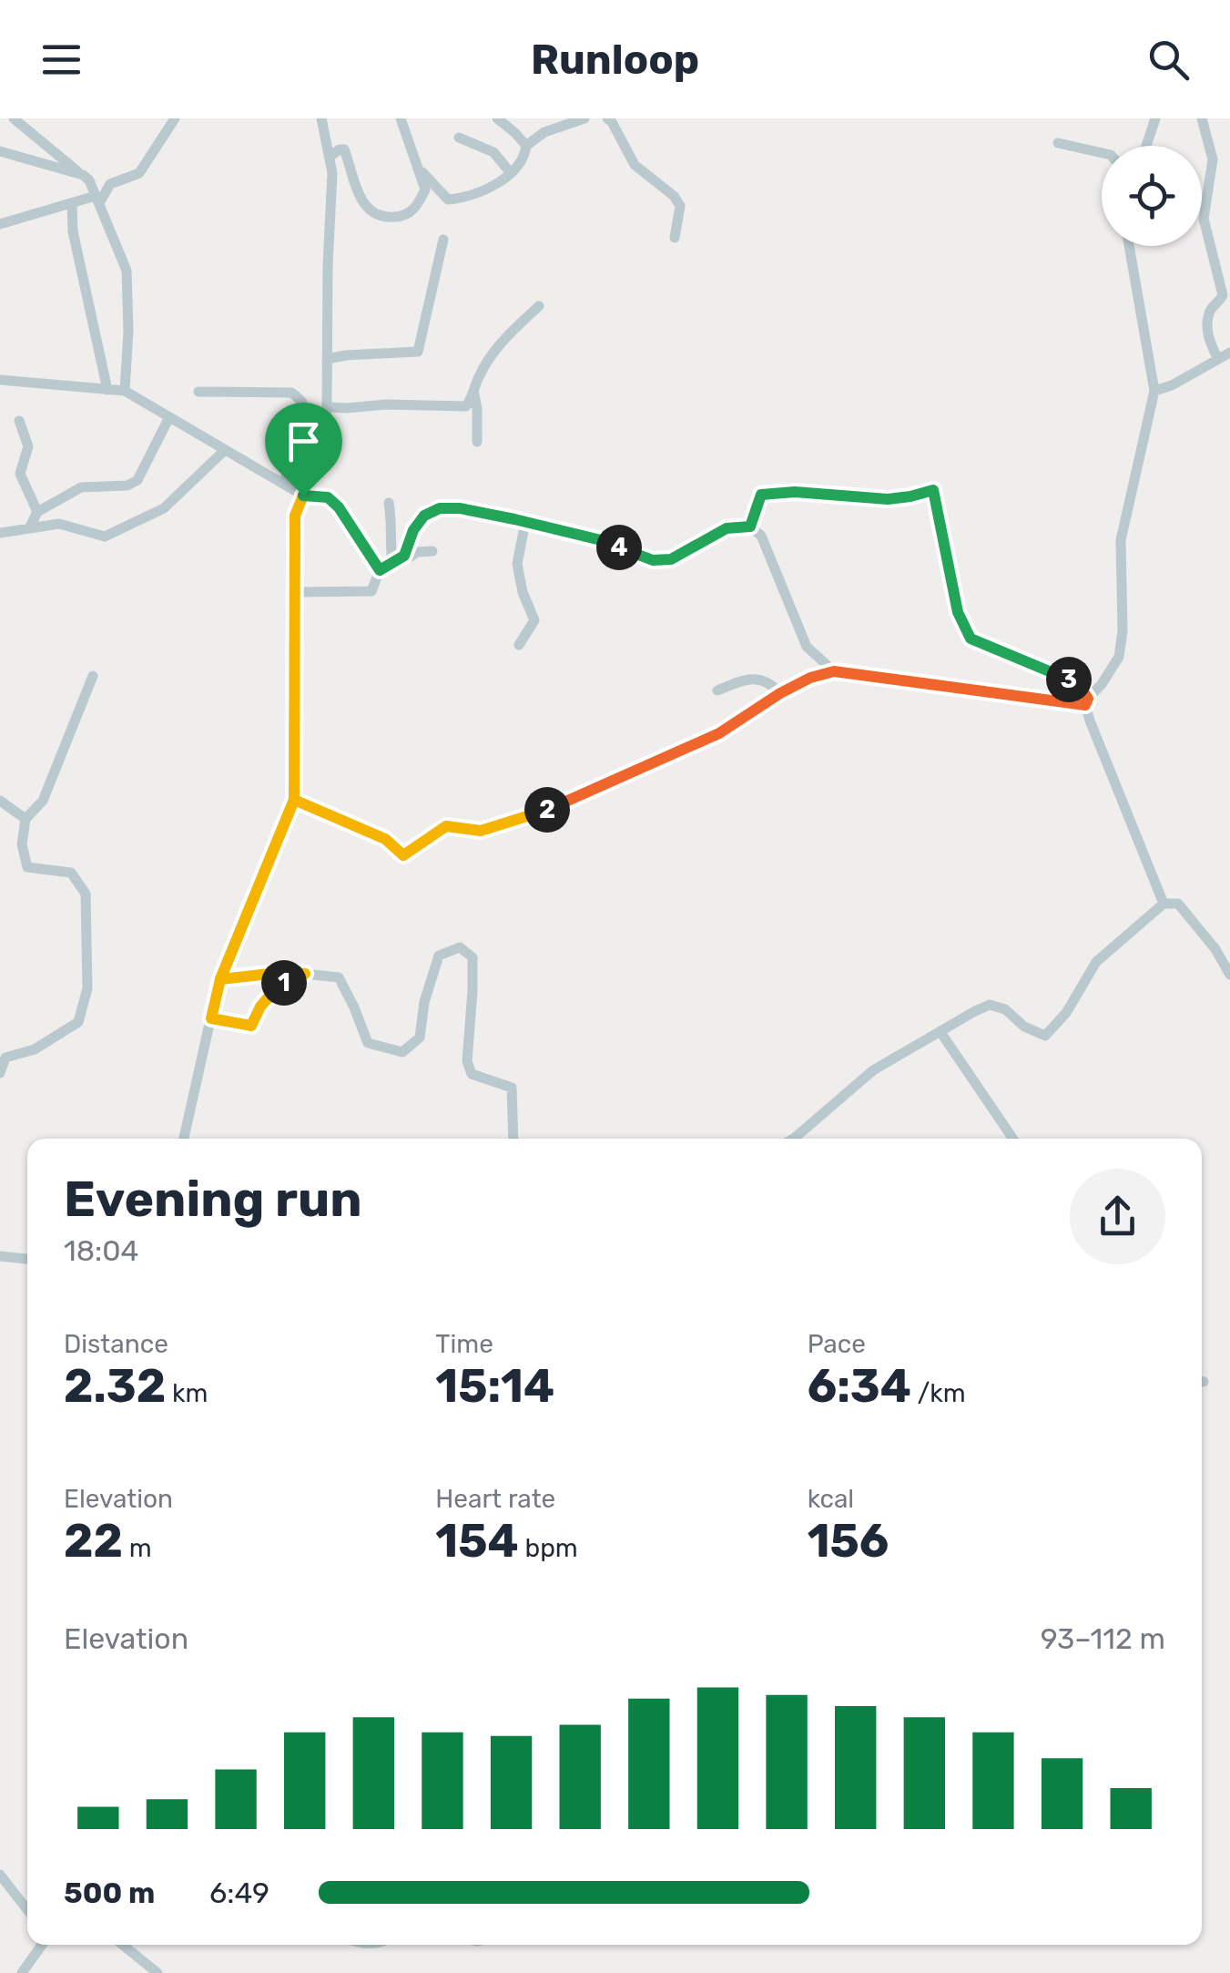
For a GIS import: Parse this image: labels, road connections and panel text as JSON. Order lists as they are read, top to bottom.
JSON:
{
  "page": {
    "header": "Runloop",
    "pins": [
      "4",
      "3",
      "2",
      "1"
    ],
    "heading": ["Evening run", "18:04"],
    "stats": [
      ["Distance", "2.32 km"],
      ["Time", "15:14"],
      ["Pace", "6:34 /km"],
      ["Elevation", "22 m"],
      ["Heart rate", "154 bpm"],
      ["kcal", "156"]
    ],
    "chart": ["Elevation", "93–112 m"],
    "list": [
      {
        "name": "500 m",
        "note": "6:49"
      }
    ]
  }
}
